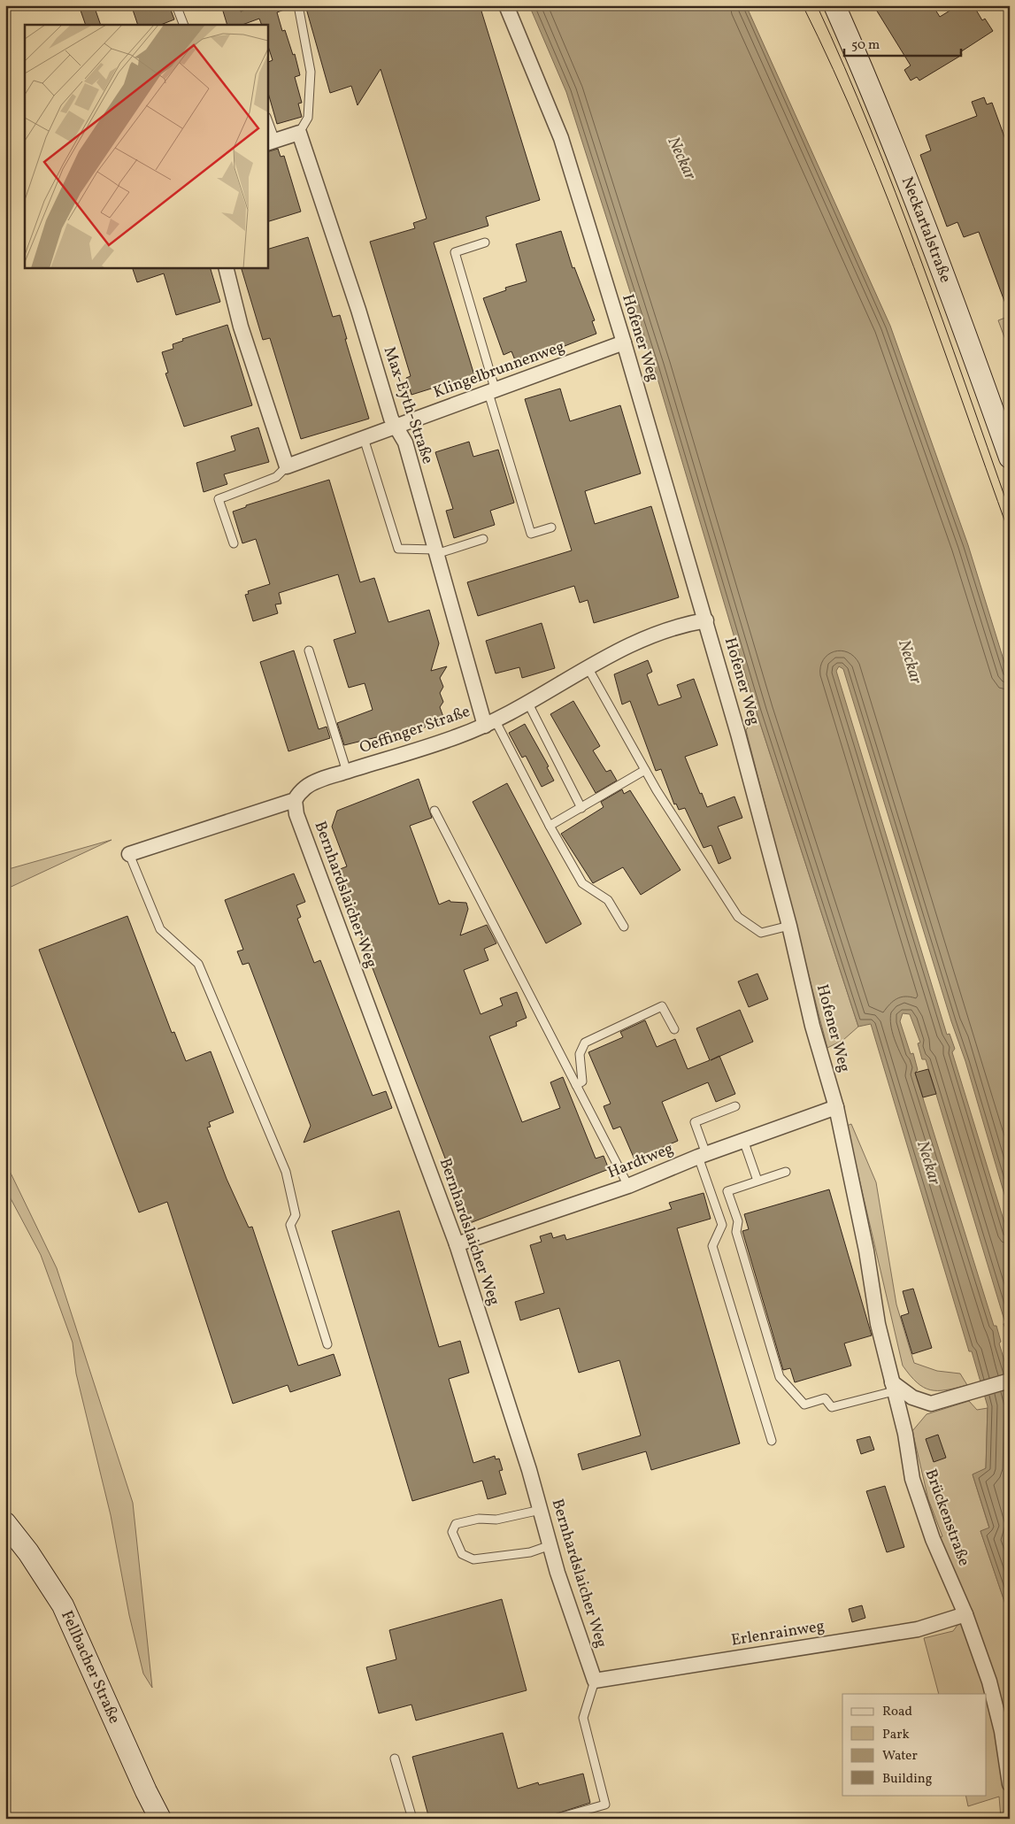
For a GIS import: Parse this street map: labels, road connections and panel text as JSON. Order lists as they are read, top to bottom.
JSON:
{
  "streets": {
    "main road": ["Neckartalstraße", "Fellbacher Straße"],
    "street": [
      "Hofener Weg",
      "Klingelbrunnenweg",
      "Max-Eyth-Straße",
      "Oeffinger Straße",
      "Bernhardslaicher Weg",
      "Hardtweg",
      "Brückenstraße",
      "Erlenrainweg"
    ]
  },
  "crossings": [
    ["Hofener Weg", "Klingelbrunnenweg"],
    ["Hofener Weg", "Oeffinger Straße"],
    ["Hofener Weg", "Hardtweg"],
    ["Hofener Weg", "Brückenstraße"],
    ["Klingelbrunnenweg", "Max-Eyth-Straße"],
    ["Max-Eyth-Straße", "Oeffinger Straße"],
    ["Oeffinger Straße", "Bernhardslaicher Weg"],
    ["Bernhardslaicher Weg", "Hardtweg"],
    ["Bernhardslaicher Weg", "Erlenrainweg"],
    ["Brückenstraße", "Erlenrainweg"]
  ],
  "water": ["Neckar"],
  "legend": [
    "Road",
    "Park",
    "Water",
    "Building"
  ],
  "scale_bar": "50 m"
}
